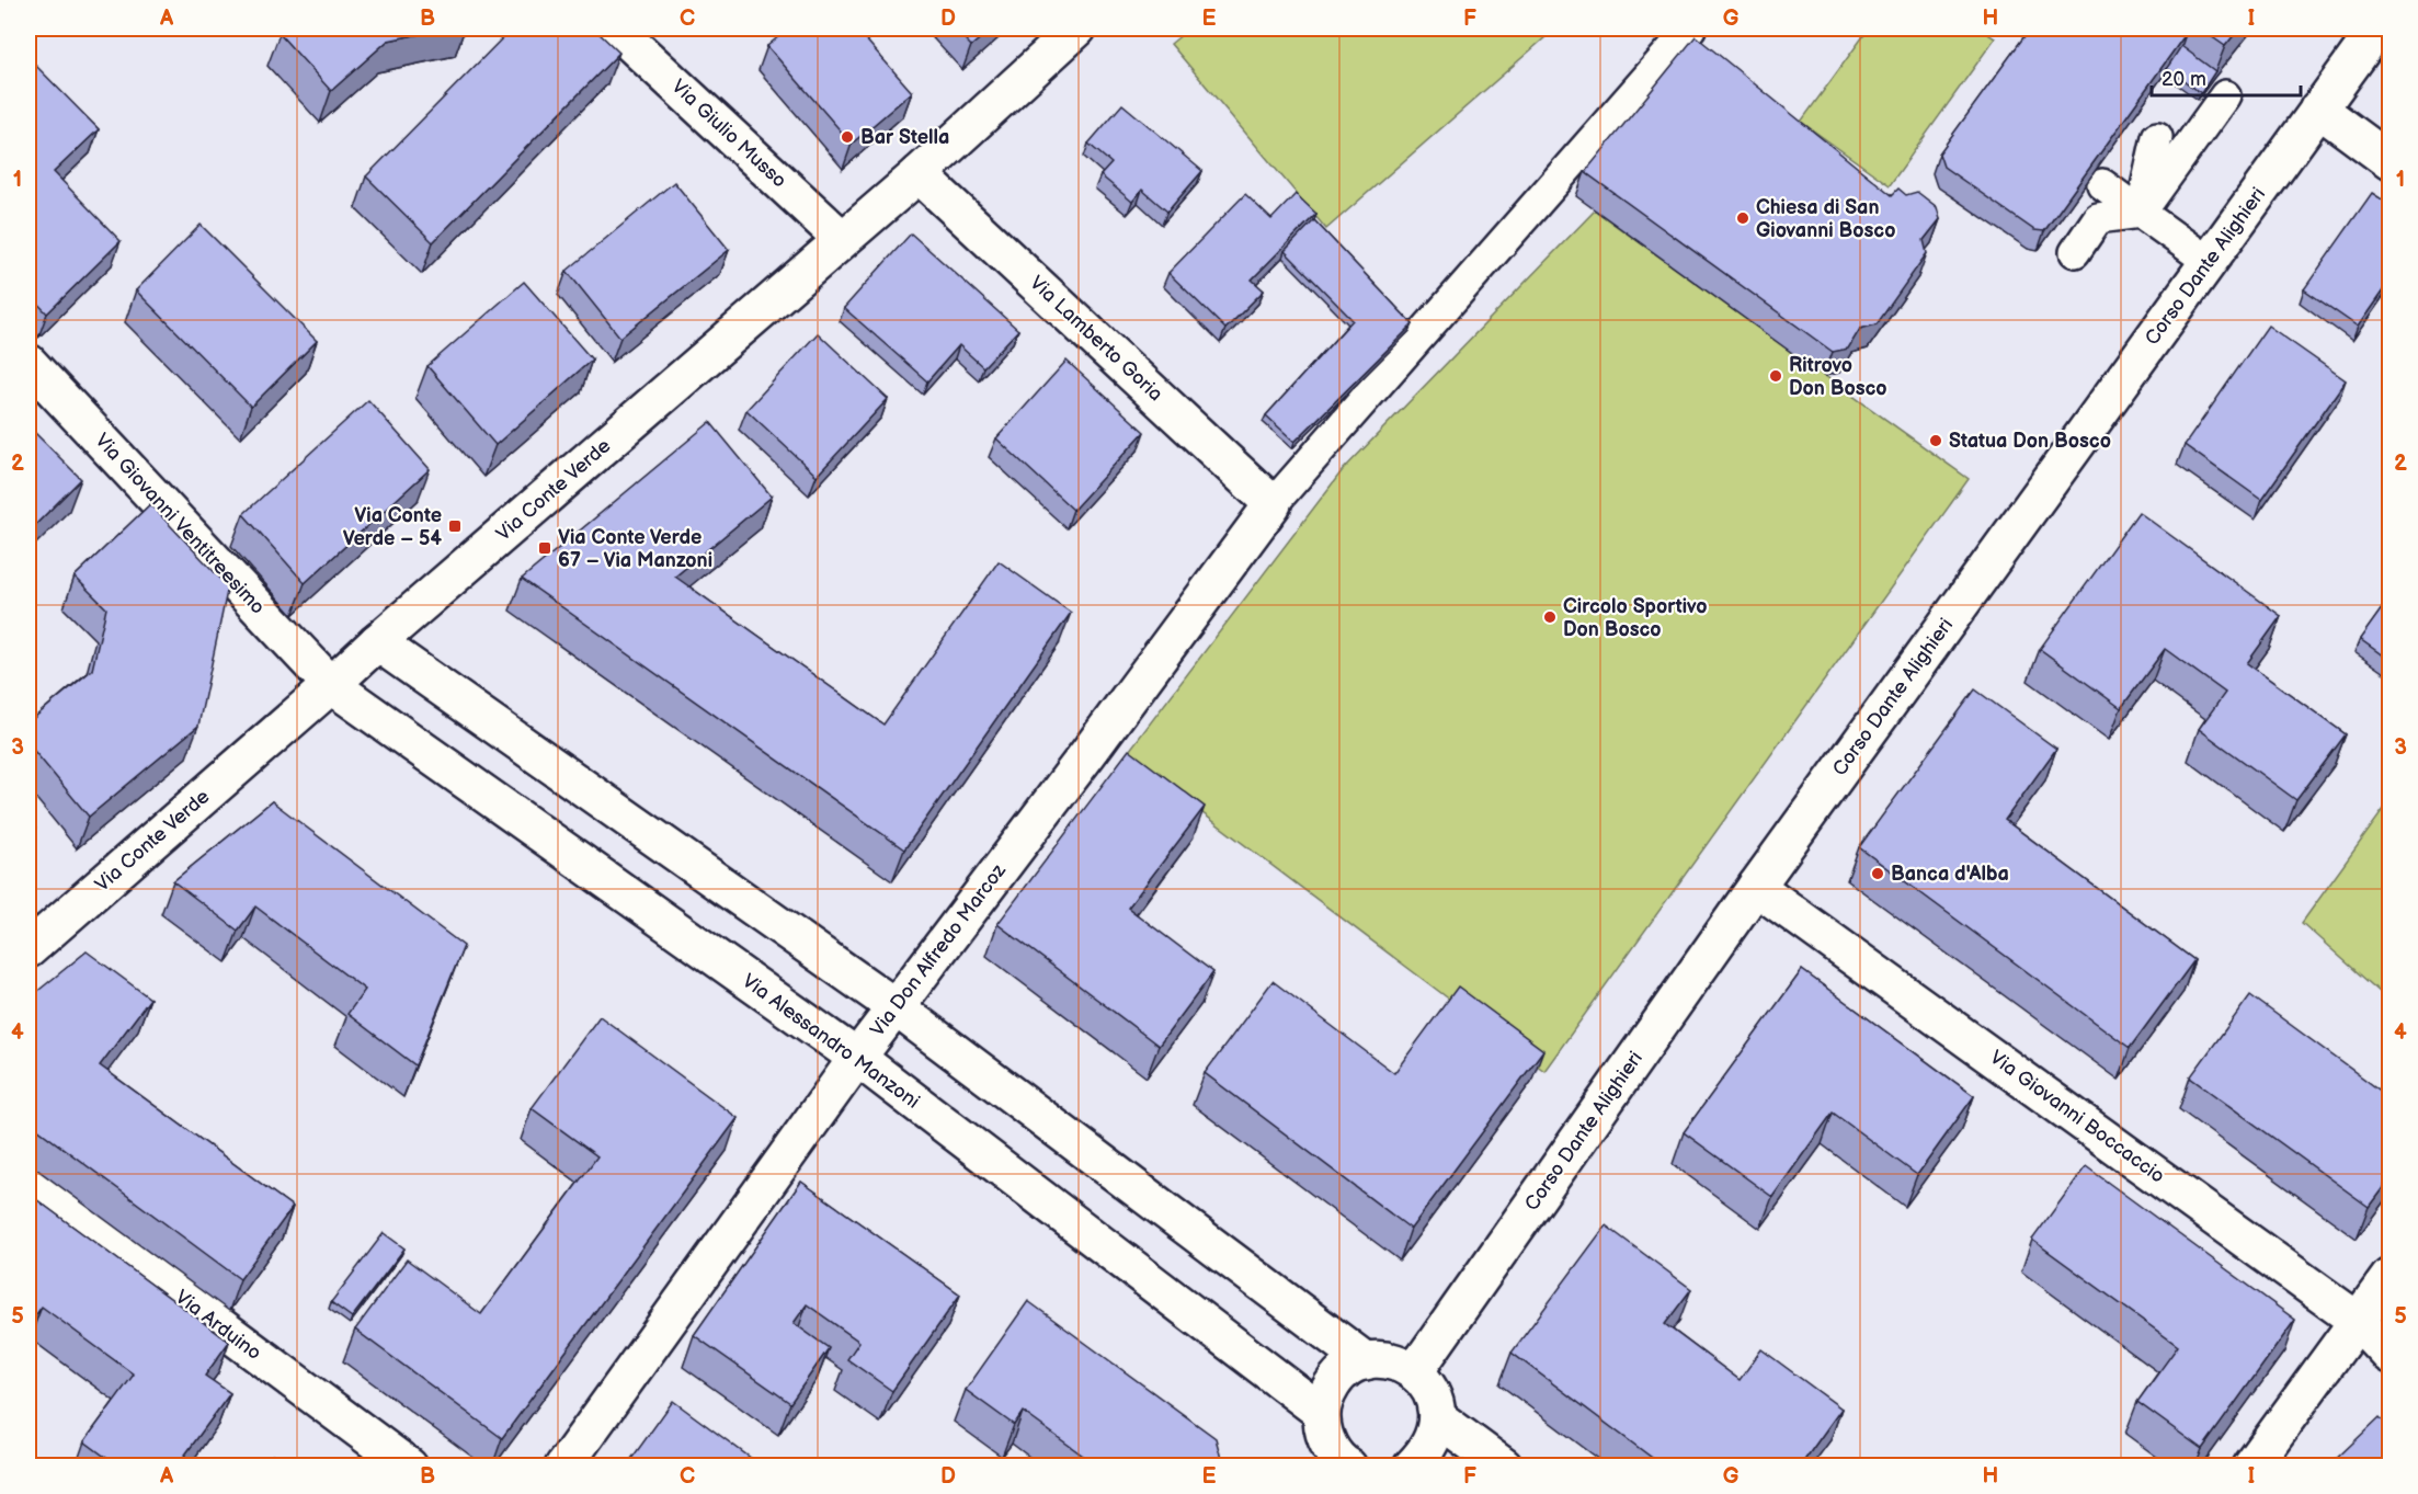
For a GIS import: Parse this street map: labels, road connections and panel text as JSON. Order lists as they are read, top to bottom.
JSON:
{
  "streets": {
    "street": [
      "Via Giulio Musso",
      "Corso Dante Alighieri",
      "Via Lamberto Goria",
      "Via Conte Verde",
      "Via Giovanni Ventitreesimo",
      "Via Don Alfredo Marcoz",
      "Via Alessandro Manzoni",
      "Via Giovanni Boccaccio",
      "Via Arduino"
    ]
  },
  "crossings": [
    ["Via Giulio Musso", "Via Conte Verde"],
    ["Corso Dante Alighieri", "Via Giovanni Boccaccio"],
    ["Via Lamberto Goria", "Via Conte Verde"],
    ["Via Lamberto Goria", "Via Don Alfredo Marcoz"],
    ["Via Conte Verde", "Via Giovanni Ventitreesimo"],
    ["Via Conte Verde", "Via Alessandro Manzoni"],
    ["Via Giovanni Ventitreesimo", "Via Alessandro Manzoni"],
    ["Via Don Alfredo Marcoz", "Via Alessandro Manzoni"]
  ],
  "places": {
    "other": [
      "Bar Stella",
      "Chiesa di San Giovanni Bosco",
      "Ritrovo Don Bosco",
      "Statua Don Bosco",
      "Circolo Sportivo Don Bosco",
      "Banca d'Alba"
    ],
    "transit": ["Via Conte Verde – 54", "Via Conte Verde 67 – Via Manzoni"]
  },
  "scale_bar": "20 m",
  "grid": {
    "columns": [
      "A",
      "B",
      "C",
      "D",
      "E",
      "F",
      "G",
      "H",
      "I"
    ],
    "rows": [
      "1",
      "2",
      "3",
      "4",
      "5"
    ]
  }
}
